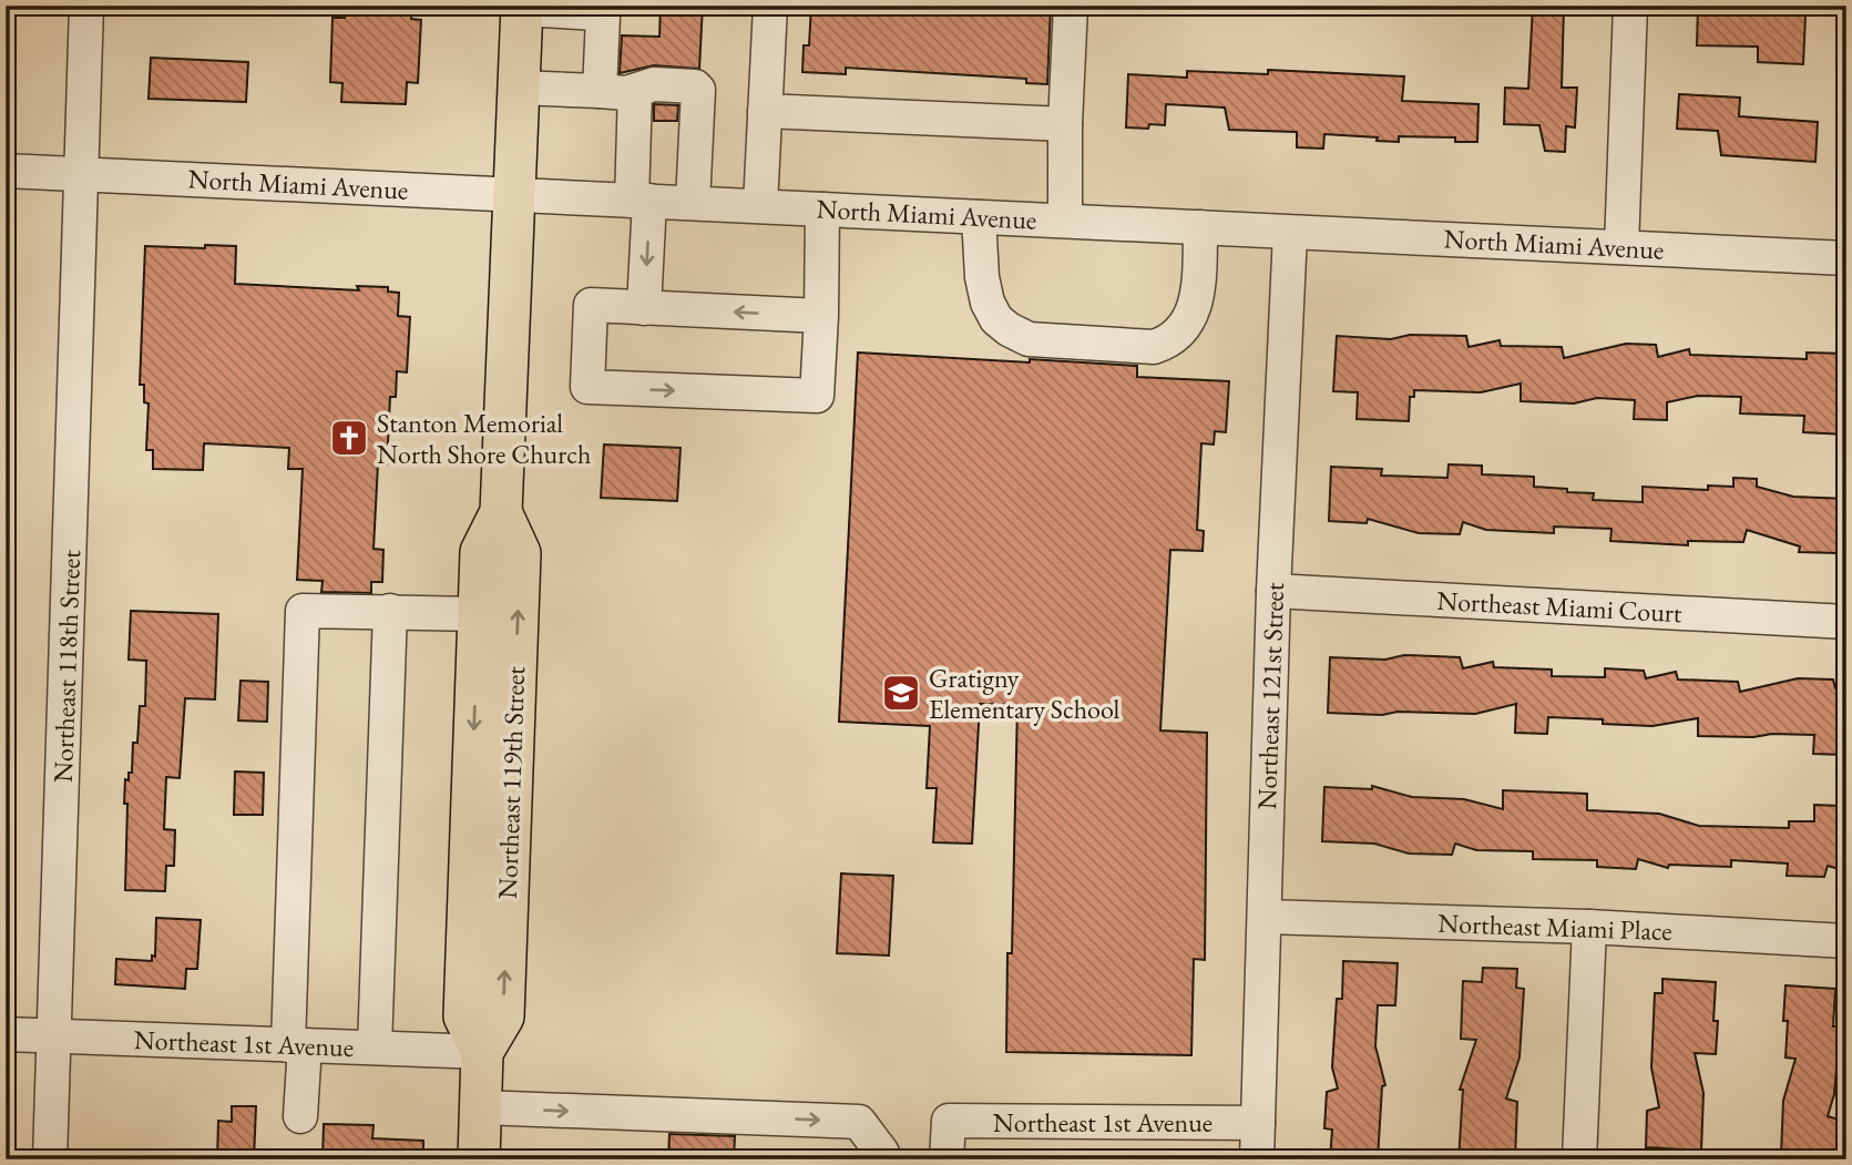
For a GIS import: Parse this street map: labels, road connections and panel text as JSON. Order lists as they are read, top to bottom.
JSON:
{
  "streets": {
    "main road": ["Northeast 119th Street"],
    "street": [
      "North Miami Avenue",
      "Northeast Miami Court",
      "Northeast 118th Street",
      "Northeast 121st Street",
      "Northeast Miami Place",
      "Northeast 1st Avenue"
    ]
  },
  "crossings": [
    ["North Miami Avenue", "Northeast 118th Street"],
    ["North Miami Avenue", "Northeast 121st Street"],
    ["North Miami Avenue", "Northeast 119th Street"],
    ["Northeast Miami Court", "Northeast 121st Street"],
    ["Northeast 118th Street", "Northeast 1st Avenue"],
    ["Northeast 121st Street", "Northeast Miami Place"],
    ["Northeast 121st Street", "Northeast 1st Avenue"],
    ["Northeast 119th Street", "Northeast 1st Avenue"]
  ],
  "places": {
    "church": ["Stanton Memorial North Shore Church"],
    "school or university": ["Gratigny Elementary School"]
  }
}
